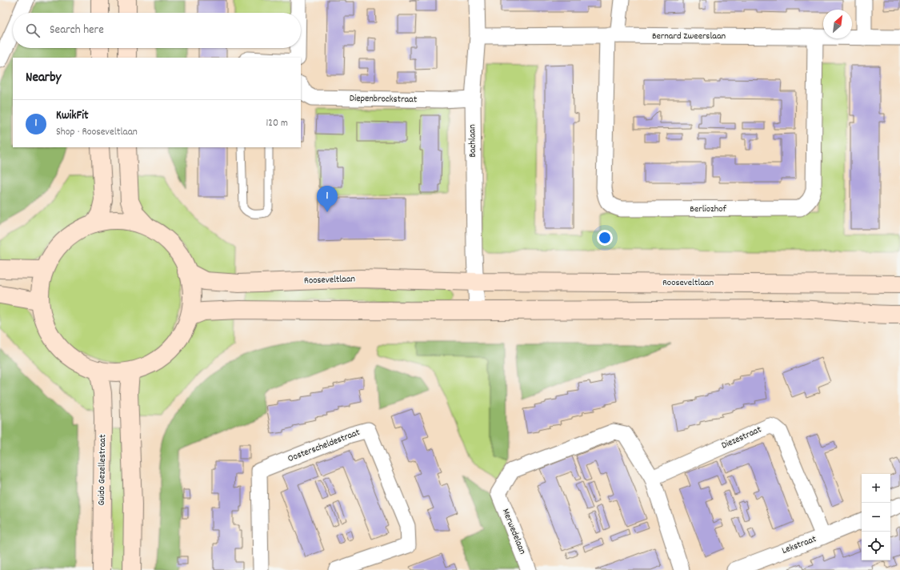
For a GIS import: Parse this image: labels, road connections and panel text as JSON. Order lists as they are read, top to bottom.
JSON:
{
  "streets": {
    "main road": ["Rooseveltlaan", "Guido Gezellestraat"],
    "street": [
      "Bernard Zweerslaan",
      "Diepenbrockstraat",
      "Bachlaan",
      "Berliozhof",
      "Diezestraat",
      "Oosterscheldestraat",
      "Merwedelaan",
      "Lekstraat"
    ]
  },
  "crossings": [
    ["Bernard Zweerslaan", "Bachlaan"],
    ["Bernard Zweerslaan", "Berliozhof"],
    ["Diepenbrockstraat", "Bachlaan"],
    ["Bachlaan", "Rooseveltlaan"],
    ["Diezestraat", "Merwedelaan"],
    ["Diezestraat", "Lekstraat"]
  ],
  "north": "top right",
  "page": {
    "search": "Search here",
    "heading": "Nearby",
    "list": [
      {
        "mark": "1",
        "name": "KwikFit",
        "note": "Shop · Rooseveltlaan",
        "value": "120 m"
      }
    ],
    "pins": "1",
    "map_buttons": ["+", "−"]
  }
}
